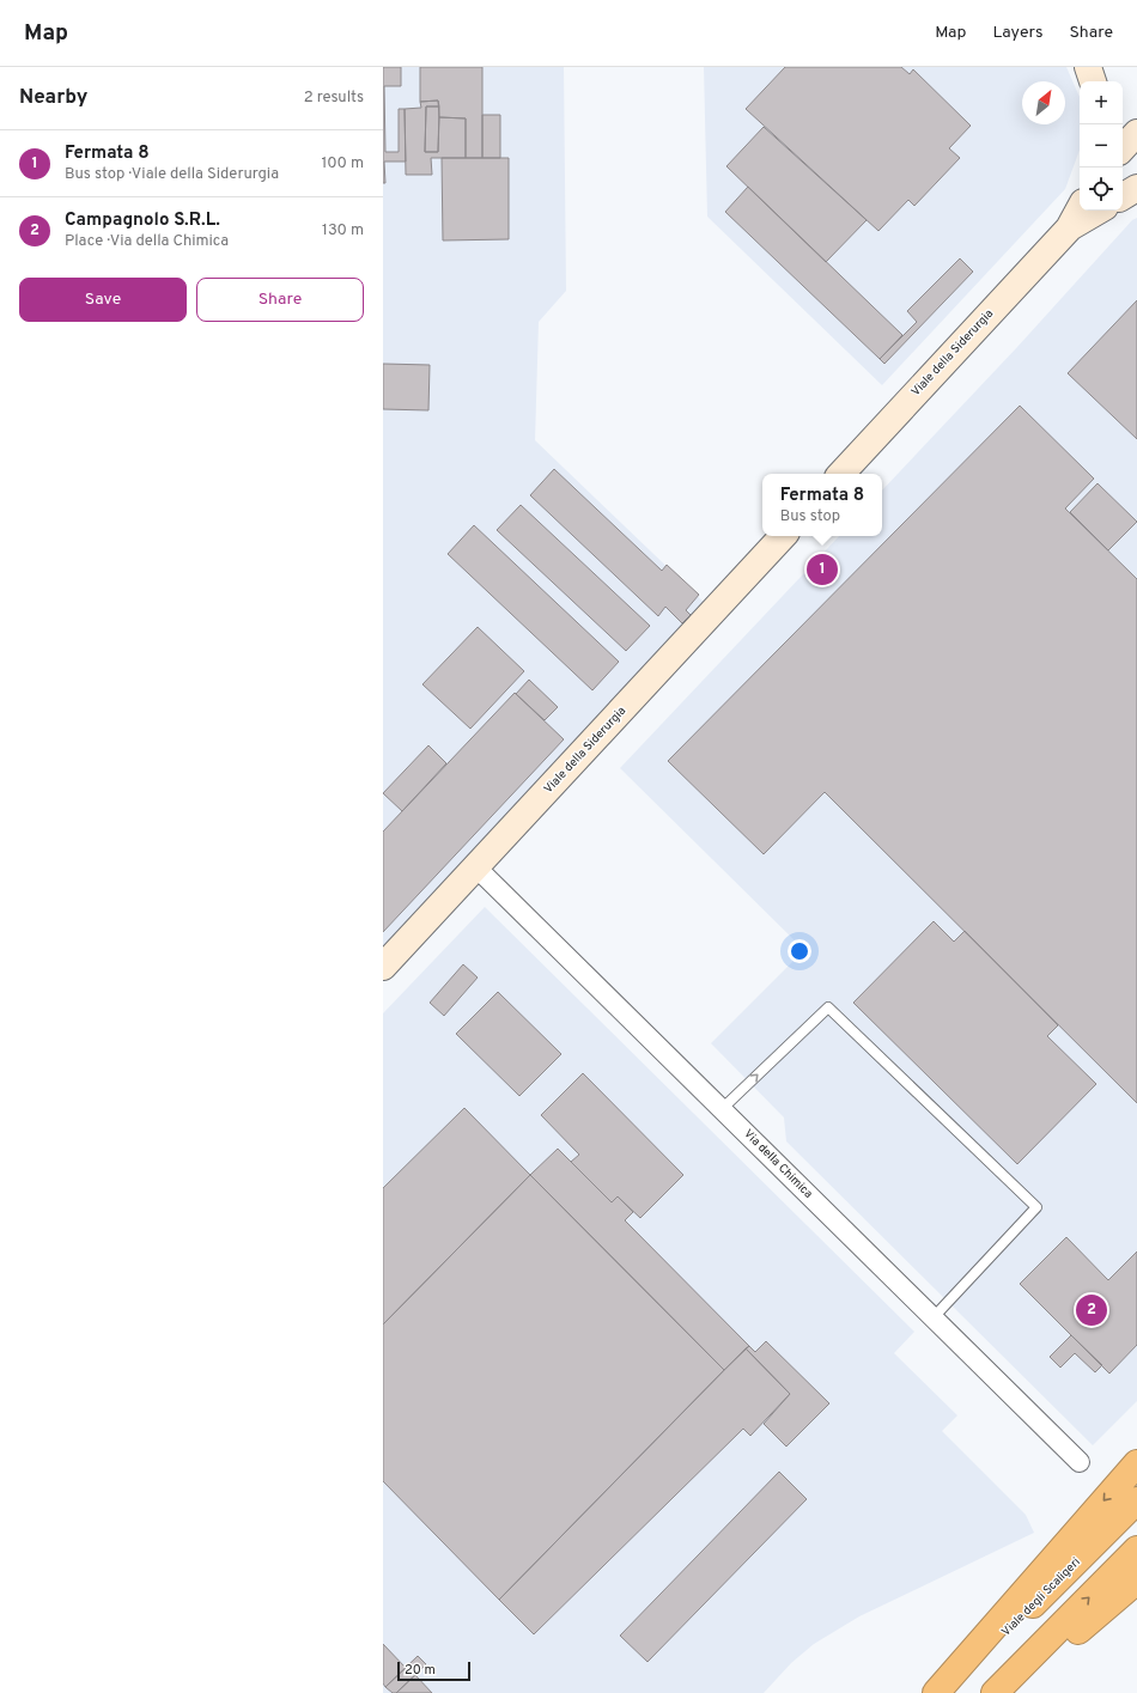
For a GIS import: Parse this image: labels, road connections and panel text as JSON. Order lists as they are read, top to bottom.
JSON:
{
  "streets": {
    "highway": ["Viale degli Scaligeri"],
    "street": ["Viale della Siderurgia", "Via della Chimica"]
  },
  "crossings": [
    ["Viale della Siderurgia", "Via della Chimica"]
  ],
  "scale_bar": "20 m",
  "north": "top right",
  "page": {
    "header": "Map",
    "nav": ["Map", "Layers", "Share"],
    "heading": ["Nearby", "2 results"],
    "map_buttons": ["+", "−"],
    "list": [
      {
        "mark": "1",
        "name": "Fermata 8",
        "note": "Bus stop · Viale della Siderurgia",
        "value": "100 m"
      },
      {
        "mark": "2",
        "name": "Campagnolo S.R.L.",
        "note": "Place · Via della Chimica",
        "value": "130 m"
      }
    ],
    "buttons": ["Save", "Share"],
    "popup": ["Fermata 8", "Bus stop"],
    "pins": ["1", "2"],
    "scale": "20 m"
  }
}
